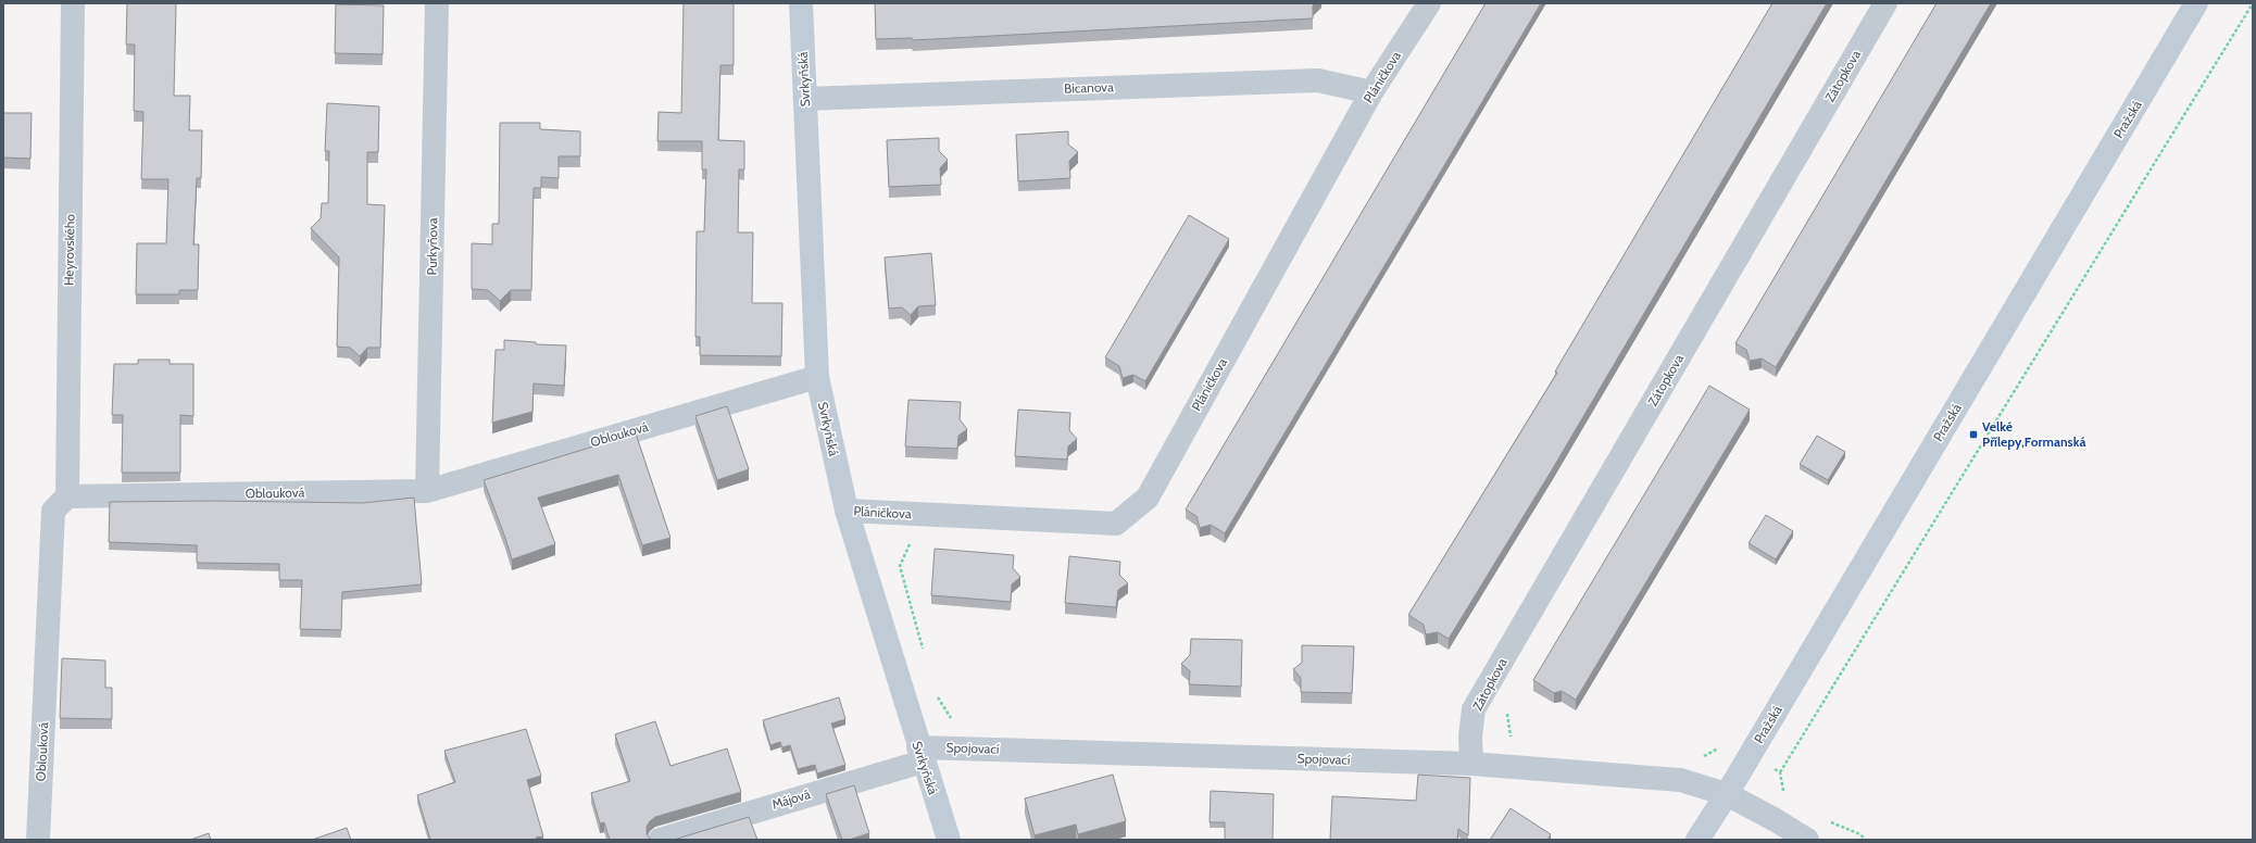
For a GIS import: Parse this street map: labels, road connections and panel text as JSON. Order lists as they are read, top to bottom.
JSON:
{
  "streets": {
    "main road": ["Svrkyňská", "Pražská"],
    "street": [
      "Zátopkova",
      "Pláničkova",
      "Bicanova",
      "Purkyňova",
      "Heyrovského",
      "Oblouková",
      "Spojovací",
      "Májová"
    ]
  },
  "crossings": [
    ["Zátopkova", "Spojovací"],
    ["Pláničkova", "Svrkyňská"],
    ["Pláničkova", "Bicanova"],
    ["Svrkyňská", "Bicanova"],
    ["Svrkyňská", "Oblouková"],
    ["Svrkyňská", "Spojovací"],
    ["Svrkyňská", "Májová"],
    ["Pražská", "Spojovací"],
    ["Purkyňova", "Oblouková"],
    ["Heyrovského", "Oblouková"],
    ["Spojovací", "Májová"]
  ],
  "places": {
    "transit": ["Velké Přílepy,Formanská"]
  }
}
